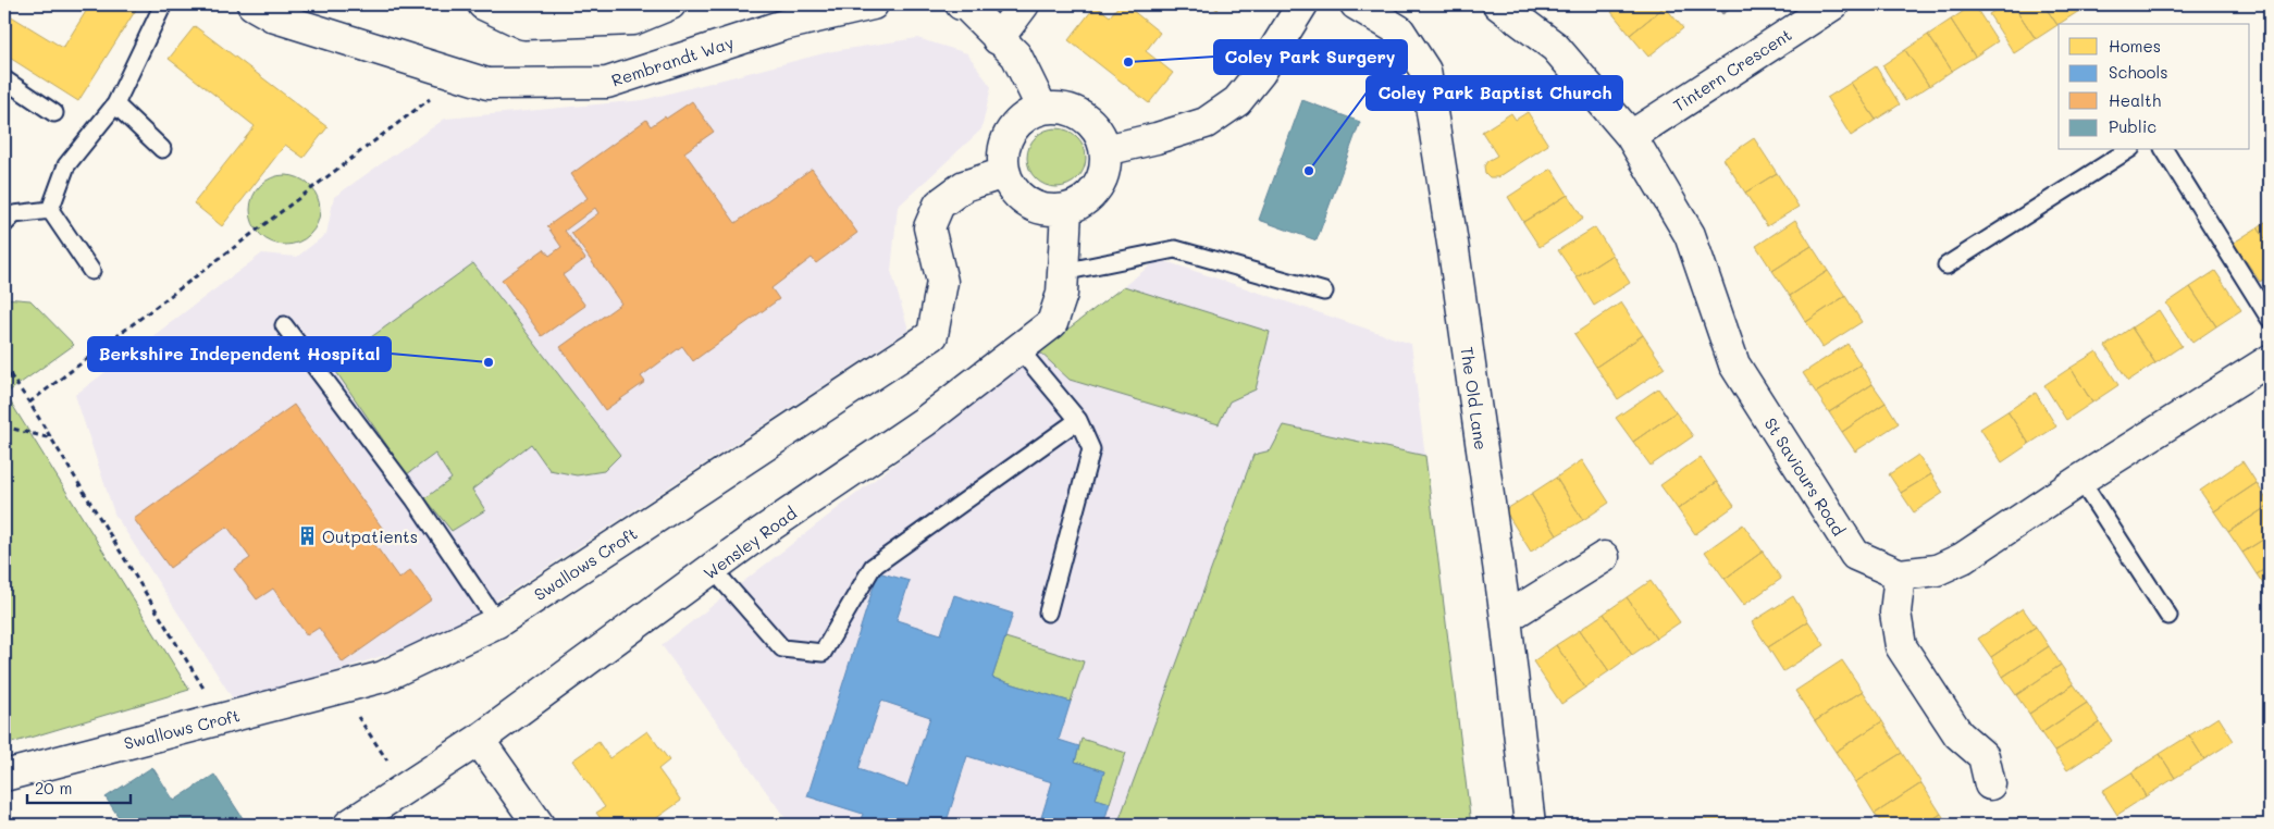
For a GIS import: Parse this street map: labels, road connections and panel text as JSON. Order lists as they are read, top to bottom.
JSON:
{
  "streets": {
    "street": [
      "Rembrandt Way",
      "Tintern Crescent",
      "The Old Lane",
      "St Saviours Road",
      "Wensley Road",
      "Swallows Croft"
    ]
  },
  "crossings": [
    ["Tintern Crescent", "St Saviours Road"],
    ["Wensley Road", "Swallows Croft"]
  ],
  "places": {
    "other": ["Coley Park Surgery", "Coley Park Baptist Church", "Berkshire Independent Hospital"],
    "building": ["Outpatients"]
  },
  "legend": [
    "Homes",
    "Schools",
    "Health",
    "Public"
  ],
  "scale_bar": "20 m"
}
